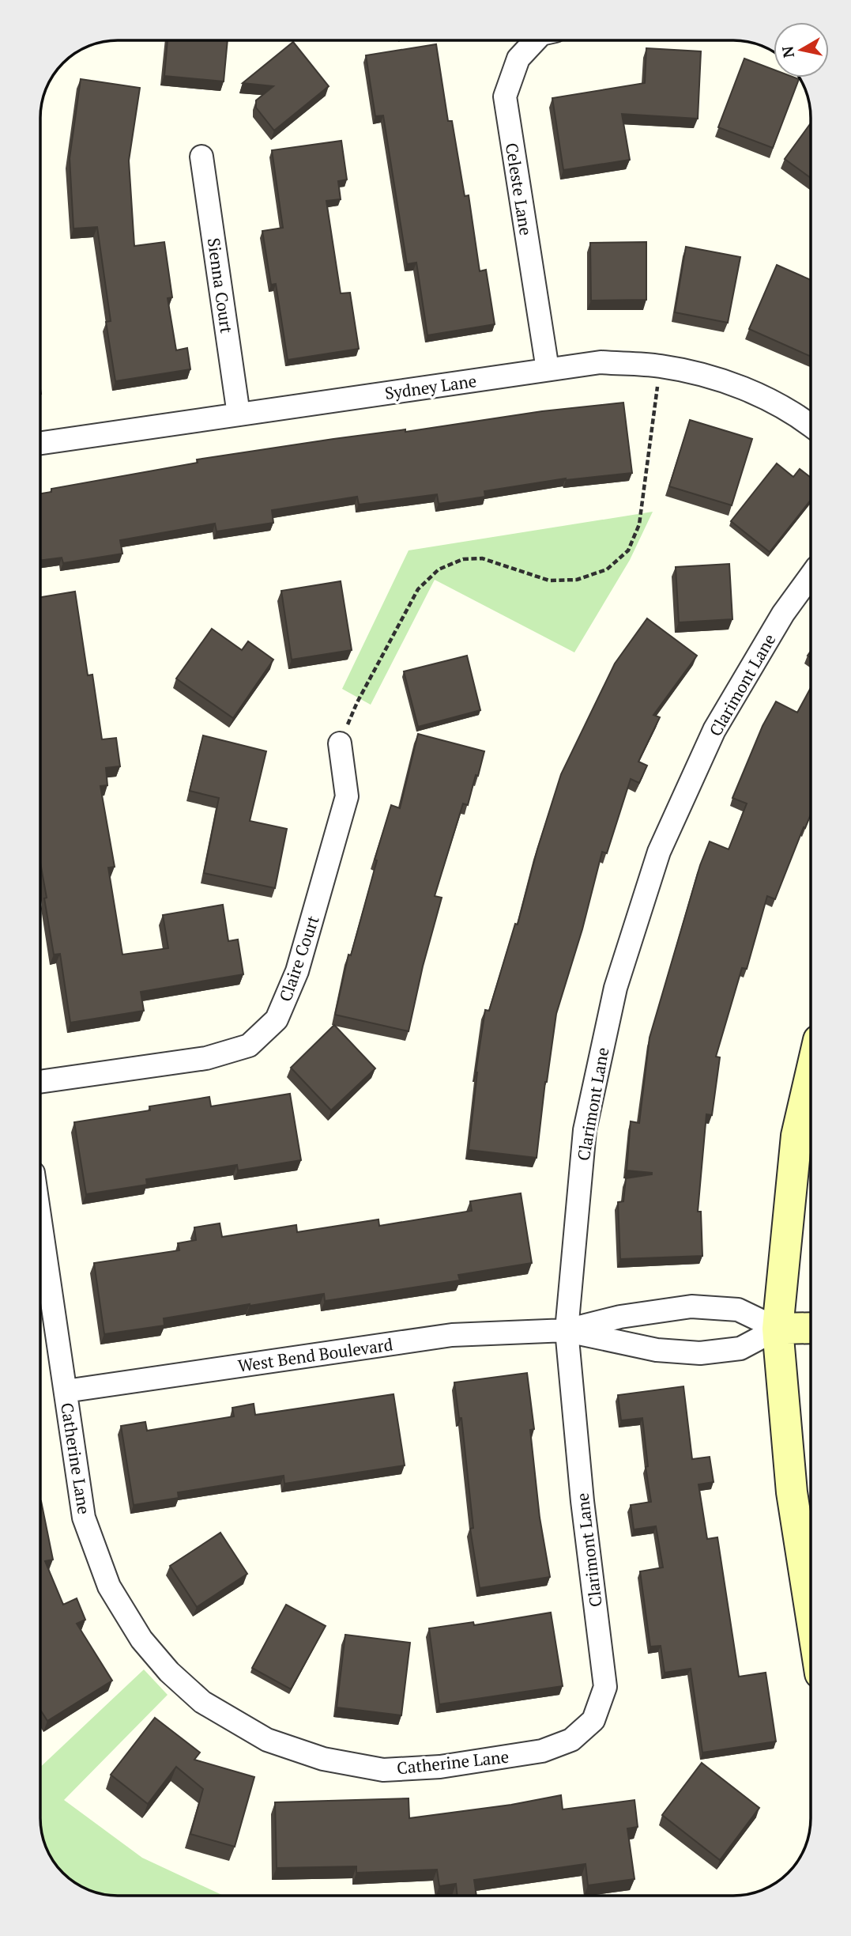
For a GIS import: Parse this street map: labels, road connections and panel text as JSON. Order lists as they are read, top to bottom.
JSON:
{
  "streets": {
    "street": [
      "Celeste Lane",
      "Sienna Court",
      "Sydney Lane",
      "Clarimont Lane",
      "Claire Court",
      "West Bend Boulevard",
      "Catherine Lane"
    ]
  },
  "crossings": [
    ["Celeste Lane", "Sydney Lane"],
    ["Sienna Court", "Sydney Lane"],
    ["Clarimont Lane", "West Bend Boulevard"],
    ["Clarimont Lane", "Catherine Lane"],
    ["West Bend Boulevard", "Catherine Lane"]
  ],
  "north": "left"
}
